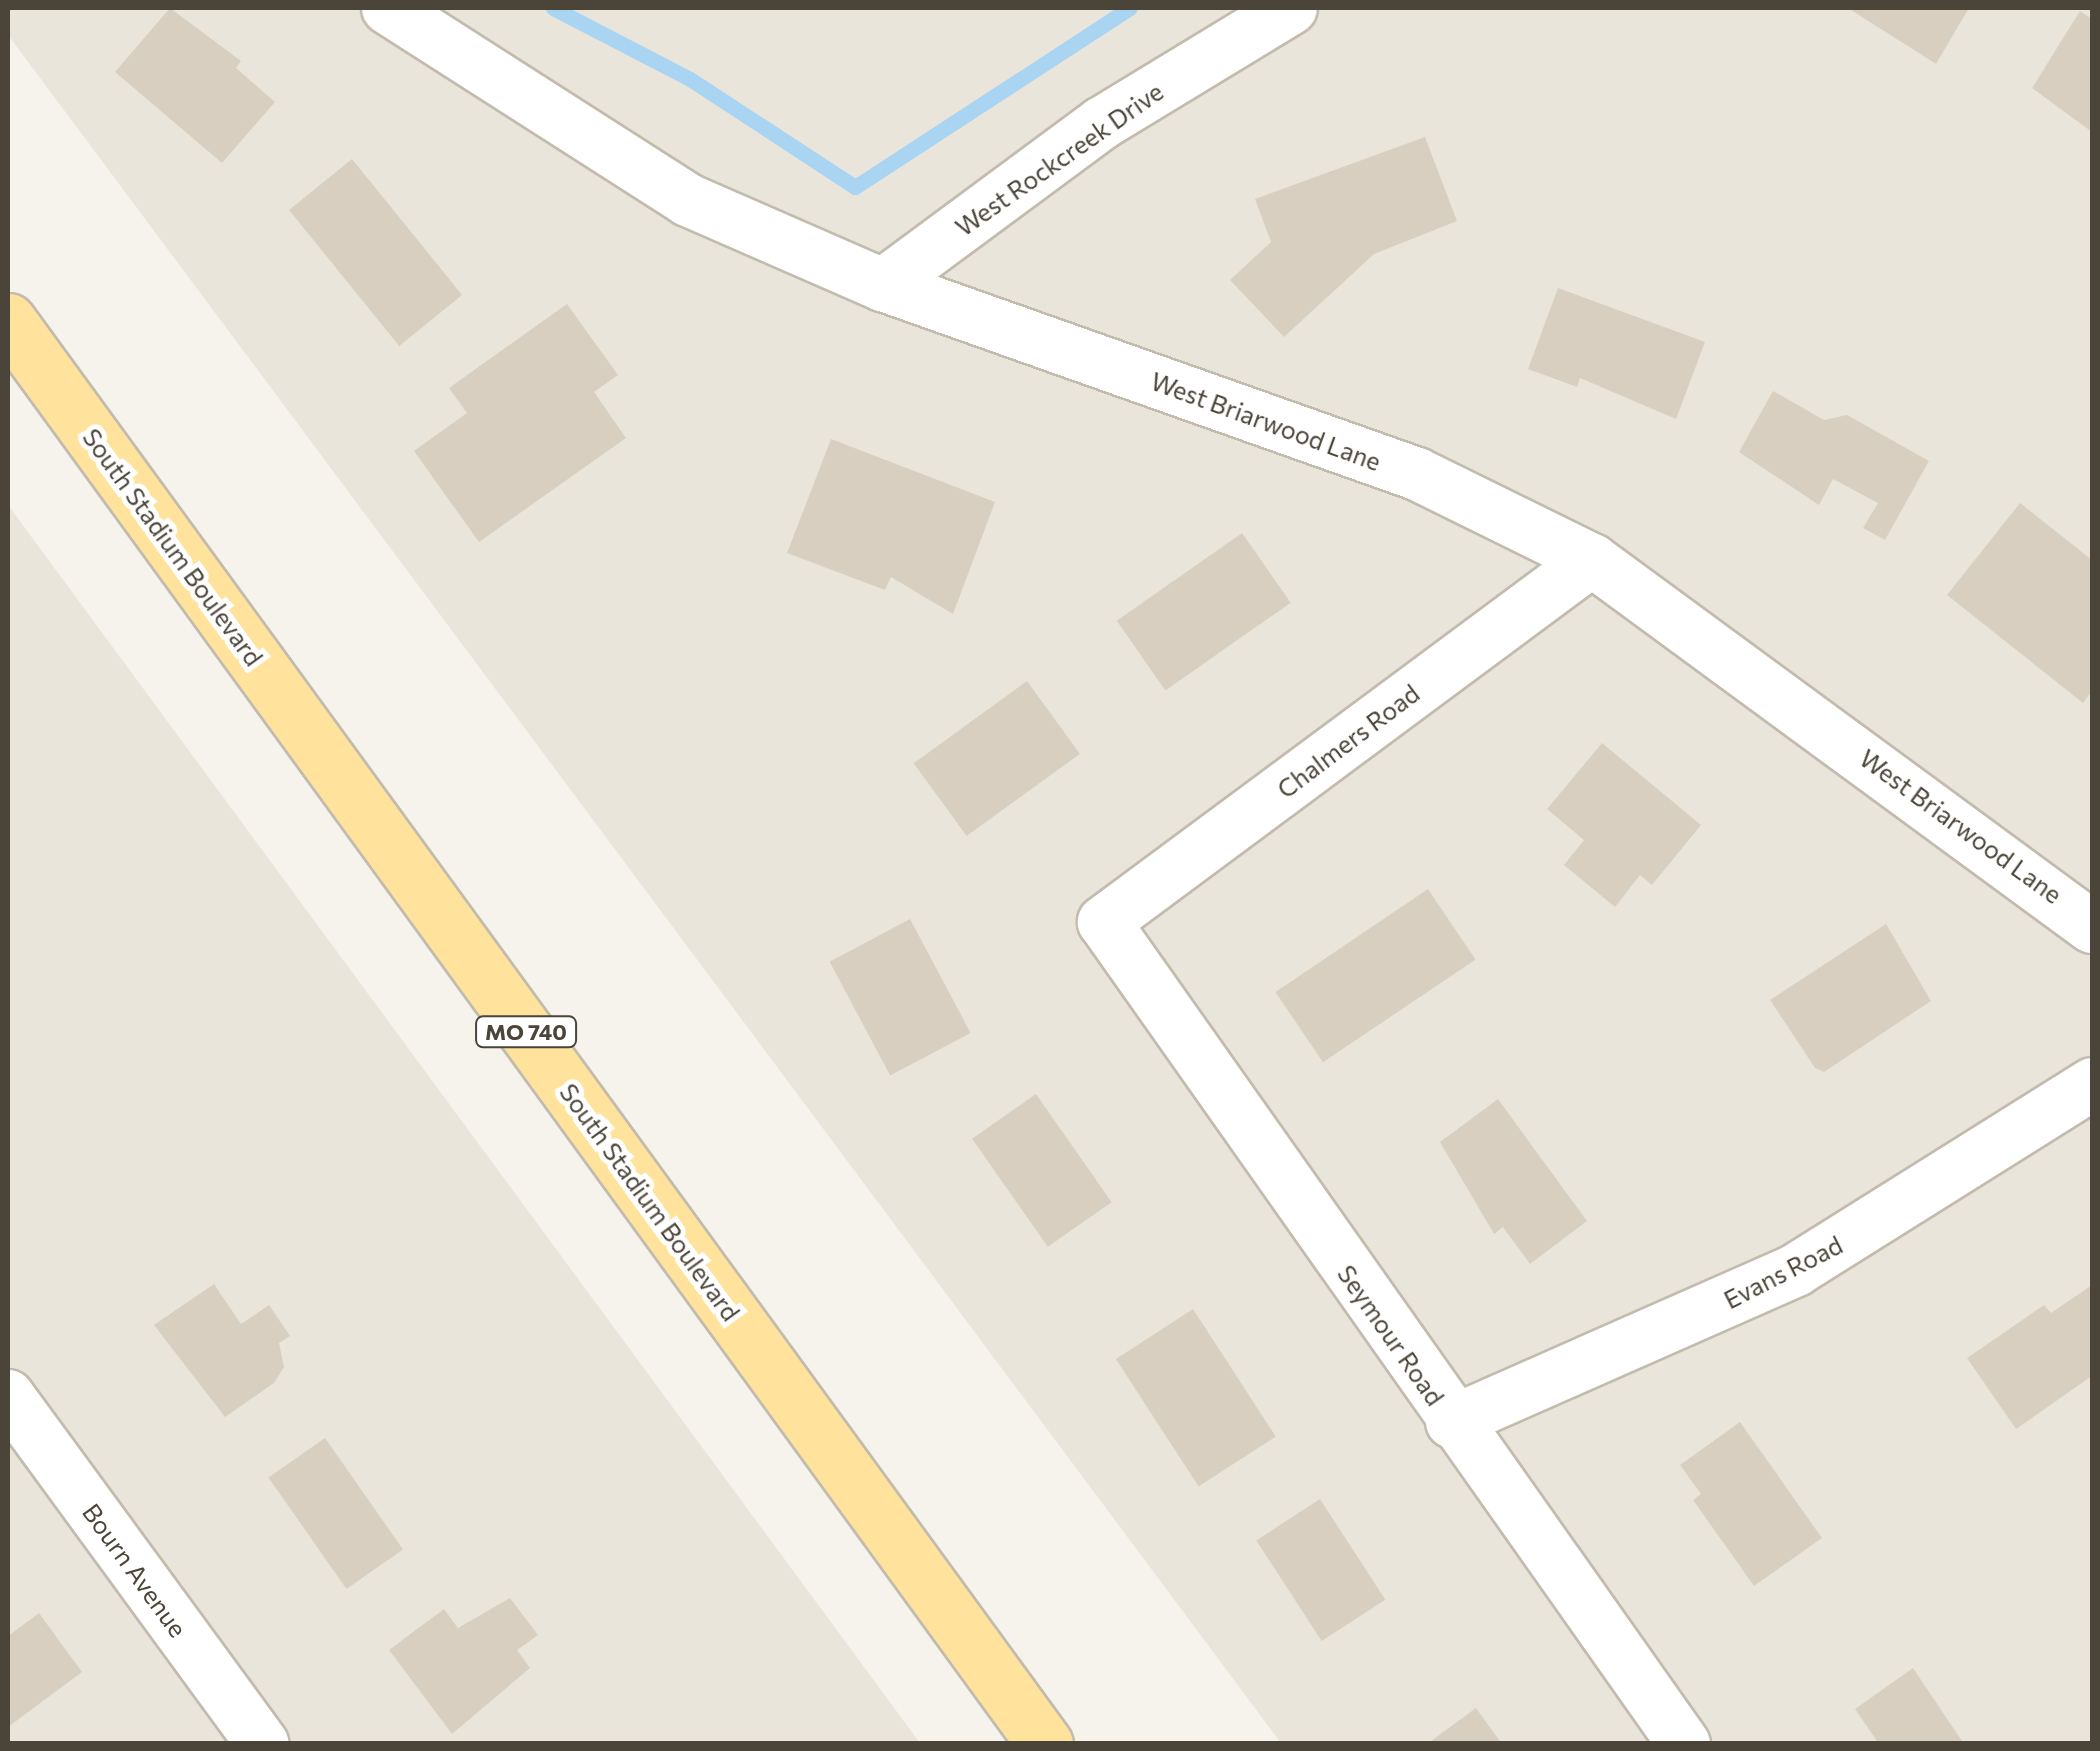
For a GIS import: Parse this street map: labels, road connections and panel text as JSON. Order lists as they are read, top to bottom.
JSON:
{
  "streets": {
    "main road": ["South Stadium Boulevard", "MO 740"],
    "street": [
      "West Rockcreek Drive",
      "West Briarwood Lane",
      "Chalmers Road",
      "Evans Road",
      "Seymour Road",
      "Bourn Avenue"
    ]
  },
  "crossings": [
    ["West Rockcreek Drive", "West Briarwood Lane"],
    ["West Briarwood Lane", "Chalmers Road"],
    ["Chalmers Road", "Seymour Road"],
    ["Evans Road", "Seymour Road"]
  ]
}
